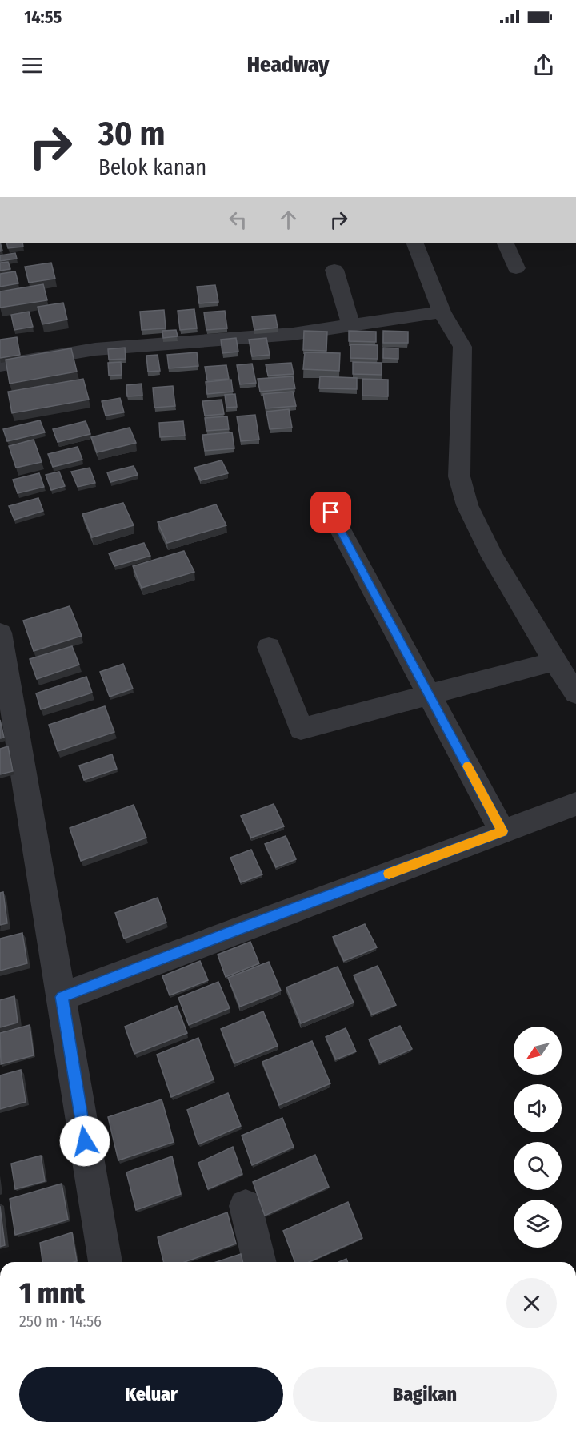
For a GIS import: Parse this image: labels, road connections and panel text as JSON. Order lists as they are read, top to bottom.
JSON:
{
  "north": "bottom left",
  "page": {
    "status": "14:55",
    "header": "Headway",
    "turn": ["30 m", "Belok kanan"],
    "heading": ["1 mnt", "250 m · 14:56"],
    "buttons": ["Keluar", "Bagikan"]
  }
}
